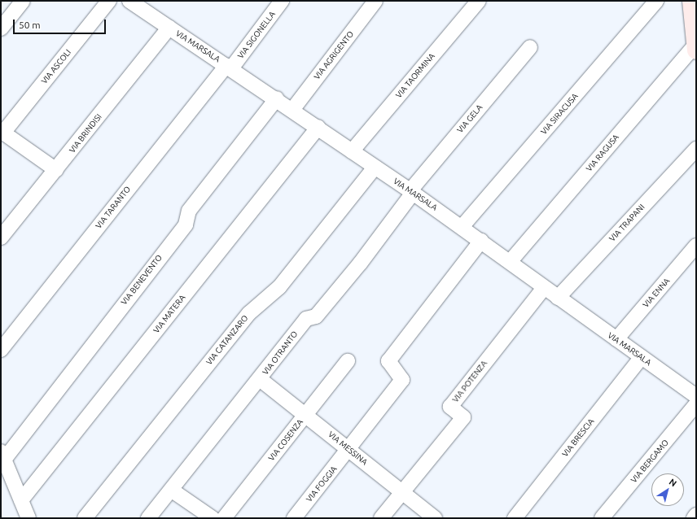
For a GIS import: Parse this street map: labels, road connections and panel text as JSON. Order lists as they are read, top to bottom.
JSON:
{
  "streets": {
    "street": [
      "VIA SIGONELLA",
      "VIA MARSALA",
      "VIA AGRIGENTO",
      "VIA ASCOLI",
      "VIA TAORMINA",
      "VIA SIRACUSA",
      "VIA GELA",
      "VIA BRINDISI",
      "VIA RAGUSA",
      "VIA TARANTO",
      "VIA TRAPANI",
      "VIA BENEVENTO",
      "VIA ENNA",
      "VIA MATERA",
      "VIA CATANZARO",
      "VIA OTRANTO",
      "VIA POTENZA",
      "VIA BRESCIA",
      "VIA COSENZA",
      "VIA MESSINA",
      "VIA BERGAMO",
      "VIA FOGGIA"
    ]
  },
  "crossings": [
    ["VIA SIGONELLA", "VIA MARSALA"],
    ["VIA SIGONELLA", "VIA TARANTO"],
    ["VIA MARSALA", "VIA AGRIGENTO"],
    ["VIA MARSALA", "VIA TAORMINA"],
    ["VIA MARSALA", "VIA SIRACUSA"],
    ["VIA MARSALA", "VIA GELA"],
    ["VIA MARSALA", "VIA BRINDISI"],
    ["VIA MARSALA", "VIA RAGUSA"],
    ["VIA MARSALA", "VIA TARANTO"],
    ["VIA MARSALA", "VIA TRAPANI"],
    ["VIA MARSALA", "VIA BENEVENTO"],
    ["VIA MARSALA", "VIA ENNA"],
    ["VIA MARSALA", "VIA MATERA"],
    ["VIA MARSALA", "VIA CATANZARO"],
    ["VIA MARSALA", "VIA OTRANTO"],
    ["VIA MARSALA", "VIA POTENZA"],
    ["VIA MARSALA", "VIA BRESCIA"],
    ["VIA MARSALA", "VIA FOGGIA"],
    ["VIA GELA", "VIA OTRANTO"],
    ["VIA OTRANTO", "VIA MESSINA"],
    ["VIA POTENZA", "VIA MESSINA"],
    ["VIA COSENZA", "VIA MESSINA"],
    ["VIA MESSINA", "VIA FOGGIA"]
  ],
  "scale_bar": "50 m",
  "north": "top right"
}
